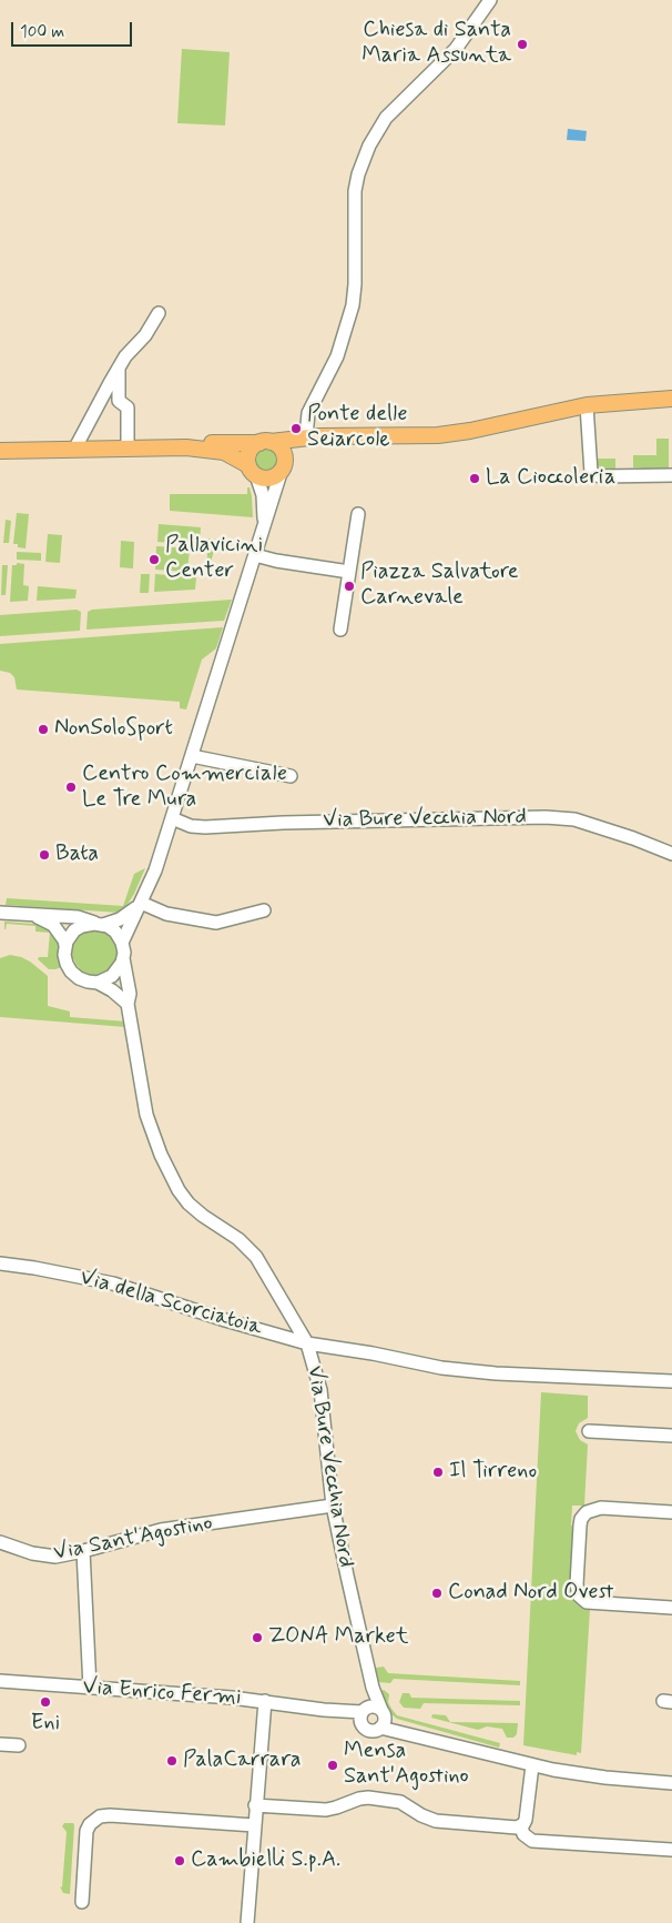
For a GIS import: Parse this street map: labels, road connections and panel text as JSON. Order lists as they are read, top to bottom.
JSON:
{
  "streets": {
    "street": [
      "Via Bure Vecchia Nord",
      "Via della Scorciatoia",
      "Via Sant'Agostino",
      "Via Enrico Fermi"
    ]
  },
  "crossings": [
    ["Via Bure Vecchia Nord", "Via della Scorciatoia"],
    ["Via Bure Vecchia Nord", "Via Sant'Agostino"],
    ["Via Bure Vecchia Nord", "Via Enrico Fermi"]
  ],
  "places": [
    "Chiesa di Santa Maria Assunta",
    "Ponte delle Seiarcole",
    "La Cioccoleria",
    "Pallavicini Center",
    "Piazza Salvatore Carnevale",
    "NonSoloSport",
    "Centro Commerciale Le Tre Mura",
    "Bata",
    "Il Tirreno",
    "Conad Nord Ovest",
    "ZONA Market",
    "Eni",
    "PalaCarrara",
    "Mensa Sant'Agostino",
    "Cambielli S.p.A."
  ],
  "scale_bar": "100 m"
}
